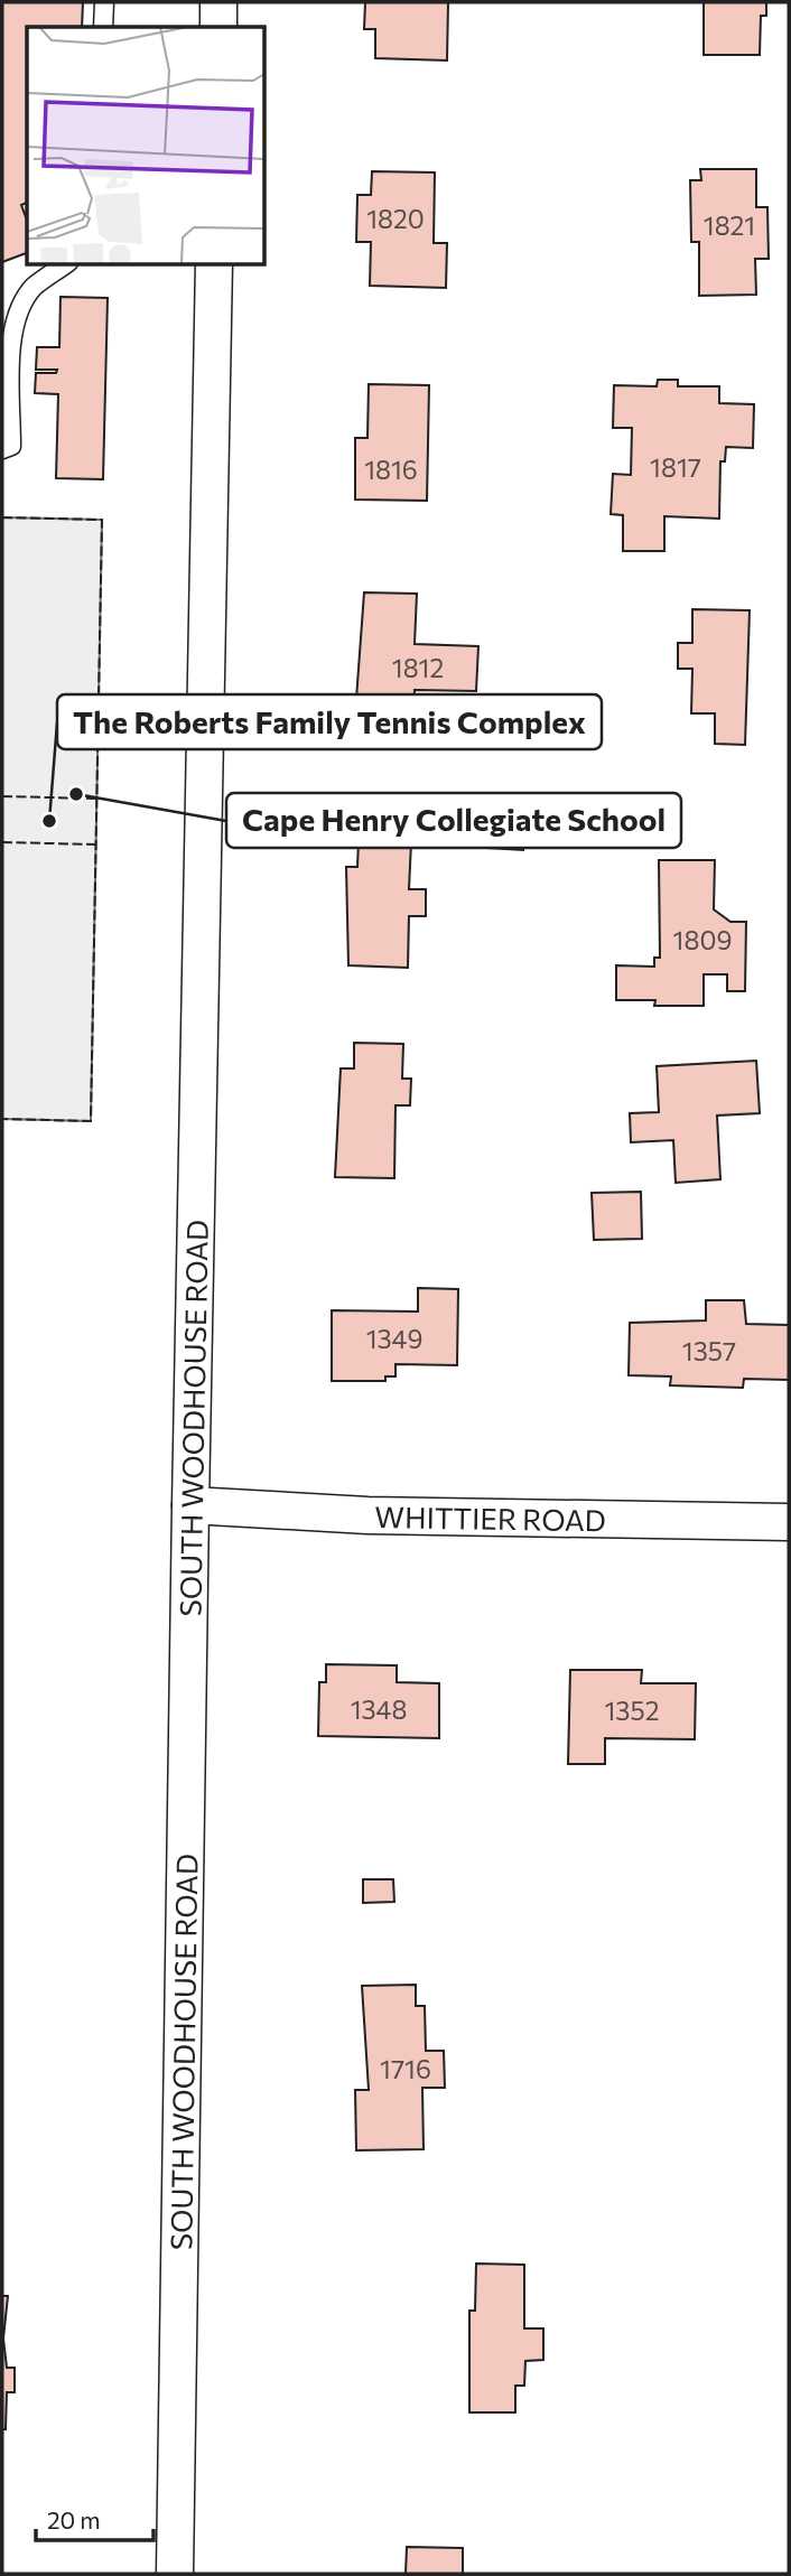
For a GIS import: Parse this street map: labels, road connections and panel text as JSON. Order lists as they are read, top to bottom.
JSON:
{
  "streets": {
    "street": ["SOUTH WOODHOUSE ROAD", "WHITTIER ROAD"]
  },
  "crossings": [
    ["SOUTH WOODHOUSE ROAD", "WHITTIER ROAD"]
  ],
  "places": ["Cape Henry Collegiate School", "The Roberts Family Tennis Complex"],
  "house_numbers": [
    "1820",
    "1821",
    "1817",
    "1816",
    "1812",
    "1809",
    "1349",
    "1357",
    "1348",
    "1352",
    "1716"
  ],
  "scale_bar": "20 m"
}
